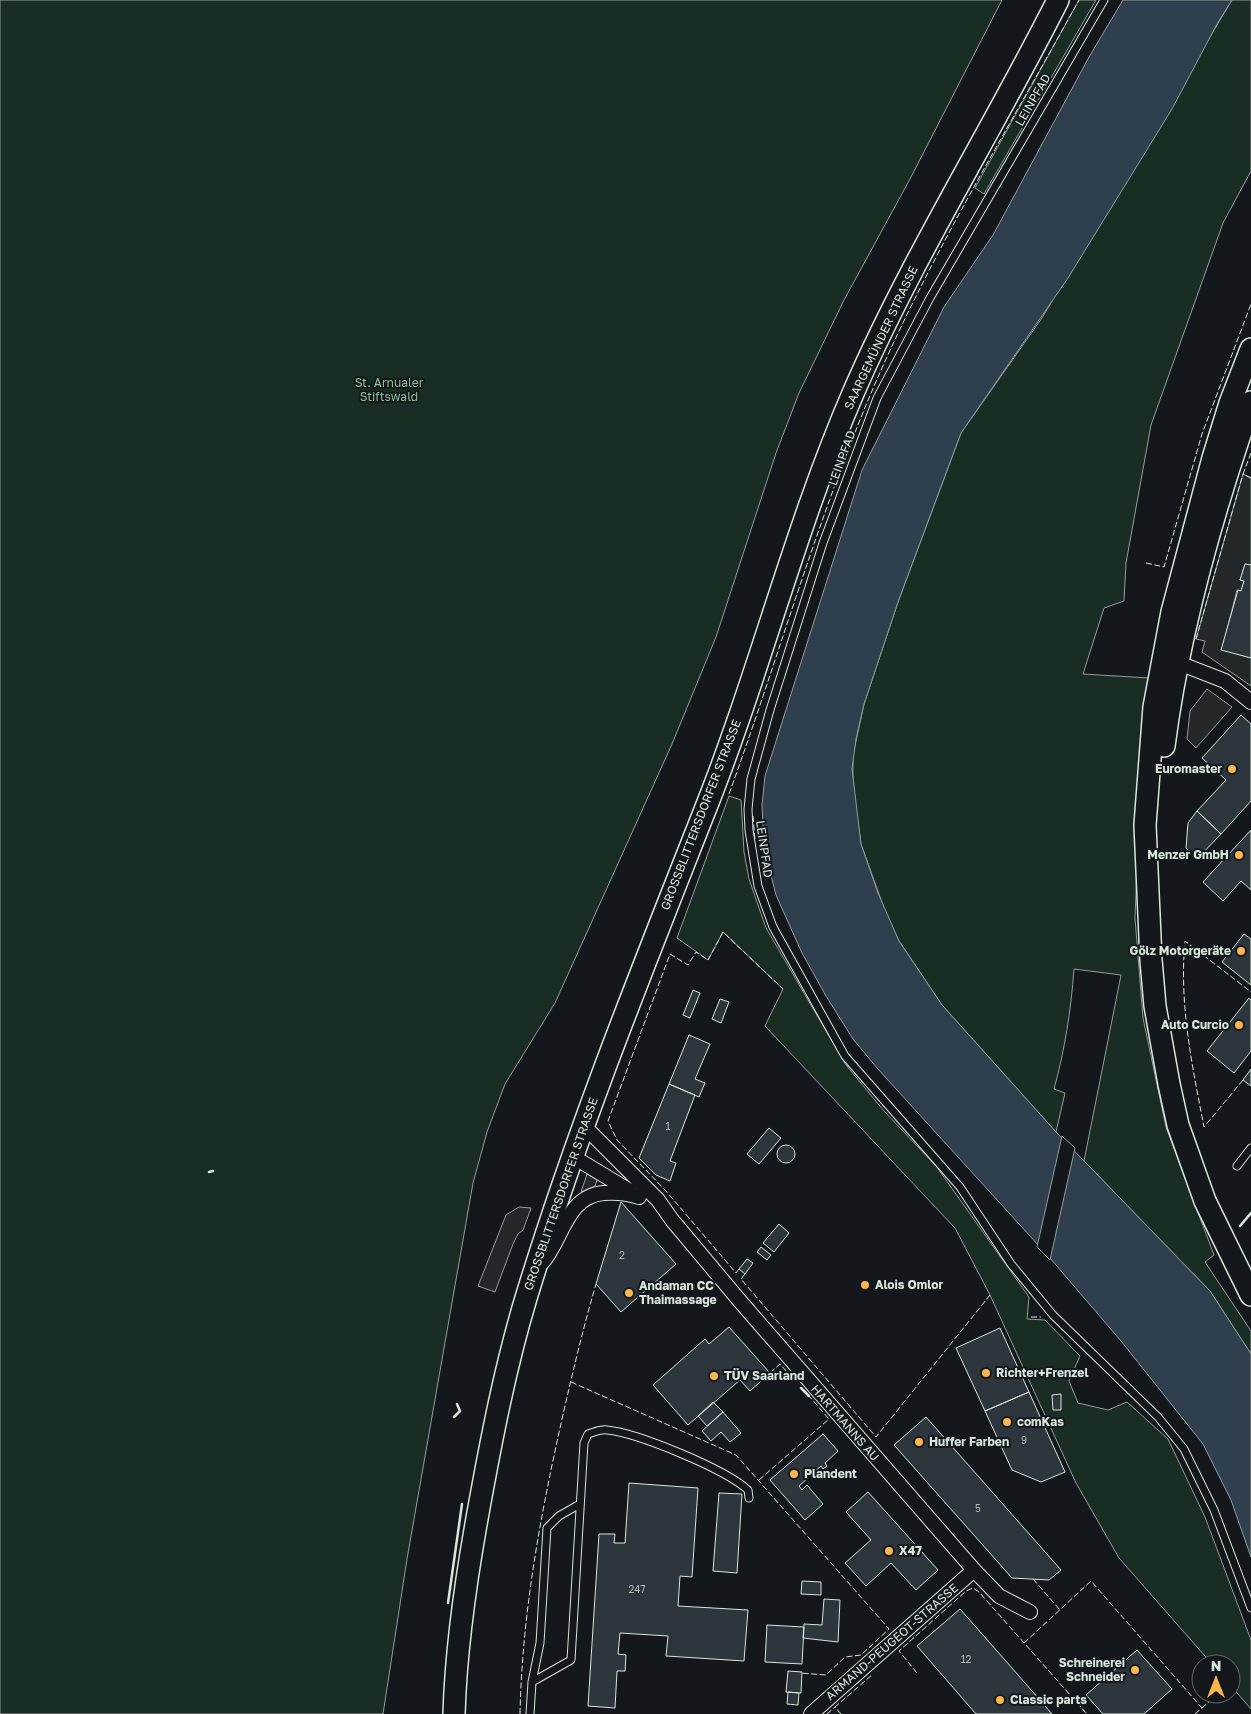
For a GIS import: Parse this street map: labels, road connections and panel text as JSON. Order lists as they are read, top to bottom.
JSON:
{
  "streets": {
    "main road": ["SAARGEMÜNDER STRASSE", "GROSSBLITTERSDORFER STRASSE"],
    "street": ["HARTMANNS AU", "ARMAND-PEUGEOT-STRASSE"],
    "lane": ["LEINPFAD"]
  },
  "crossings": [
    ["SAARGEMÜNDER STRASSE", "GROSSBLITTERSDORFER STRASSE"],
    ["GROSSBLITTERSDORFER STRASSE", "HARTMANNS AU"],
    ["HARTMANNS AU", "ARMAND-PEUGEOT-STRASSE"]
  ],
  "parks": ["St. Arnualer Stiftswald"],
  "places": [
    "Euromaster",
    "Menzer GmbH",
    "Gölz Motorgeräte",
    "Auto Curcio",
    "Alois Omlor",
    "Andaman CC Thaimassage",
    "Richter+Frenzel",
    "TÜV Saarland",
    "comKas",
    "Huffer Farben",
    "Plandent",
    "X47",
    "Schreinerei Schneider",
    "Classic parts"
  ],
  "house_numbers": [
    "1",
    "2",
    "9",
    "5",
    "247",
    "12"
  ],
  "north": "top"
}
